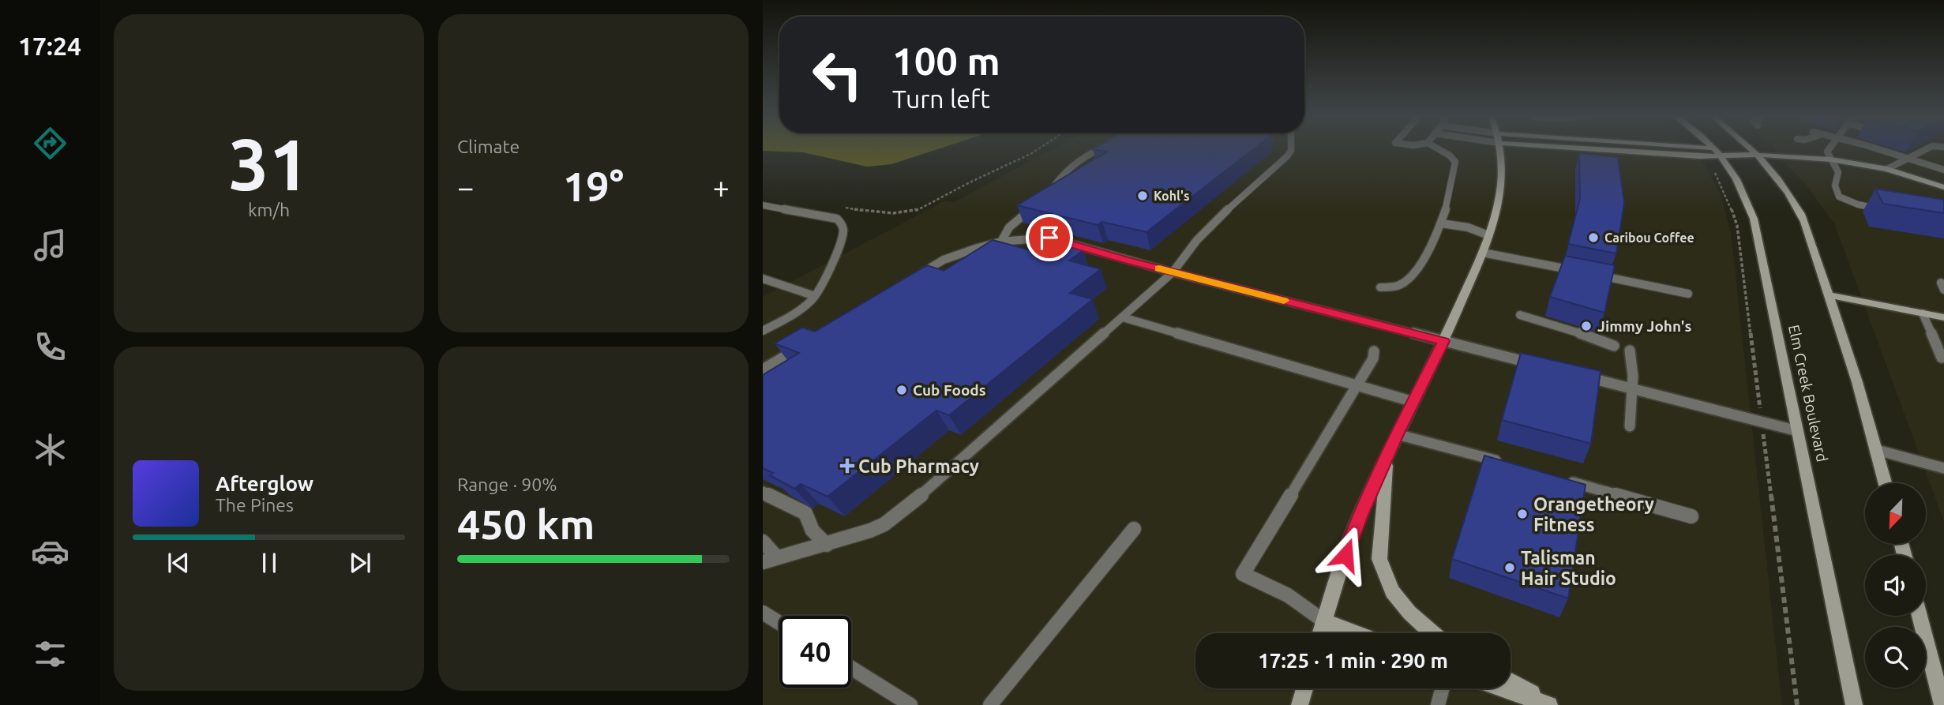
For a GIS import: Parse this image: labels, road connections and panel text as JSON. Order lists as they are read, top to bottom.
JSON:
{
  "streets": {
    "street": ["Elm Creek Boulevard"]
  },
  "places": {
    "other": [
      "Kohl's",
      "Caribou Coffee",
      "Jimmy John's",
      "Cub Foods",
      "Orangetheory Fitness",
      "Talisman Hair Studio"
    ],
    "health": ["Cub Pharmacy"]
  },
  "north": "bottom left",
  "page": {
    "tabs": "17:24",
    "tile": [
      ["31", "km/h"],
      "Climate",
      ["Range · 90%", "450 km"]
    ],
    "turn": ["100 m", "Turn left"],
    "heat": ["−", "19°", "+"],
    "song": ["Afterglow", "The Pines"],
    "limit": "40",
    "trip": "17:25 · 1 min · 290 m"
  }
}
